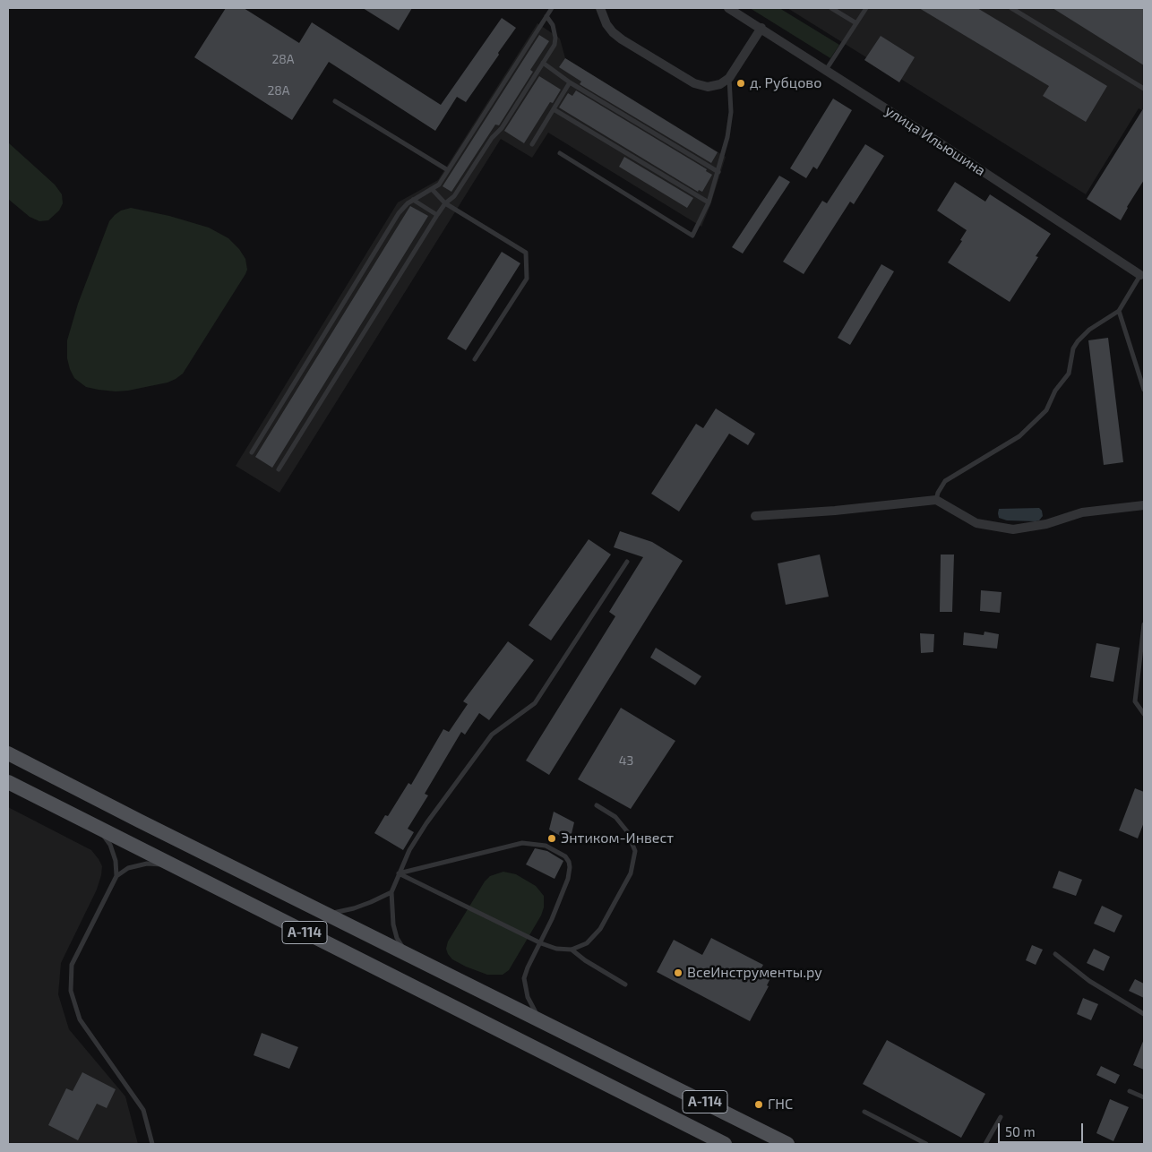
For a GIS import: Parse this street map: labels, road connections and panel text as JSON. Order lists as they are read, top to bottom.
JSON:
{
  "streets": {
    "main road": ["А-114"],
    "street": ["улица Ильюшина"]
  },
  "places": [
    "д. Рубцово",
    "Энтиком-Инвест",
    "ВсеИнструменты.ру",
    "ГНС"
  ],
  "house_numbers": ["28А", "28А", "43"],
  "scale_bar": "50 m"
}
